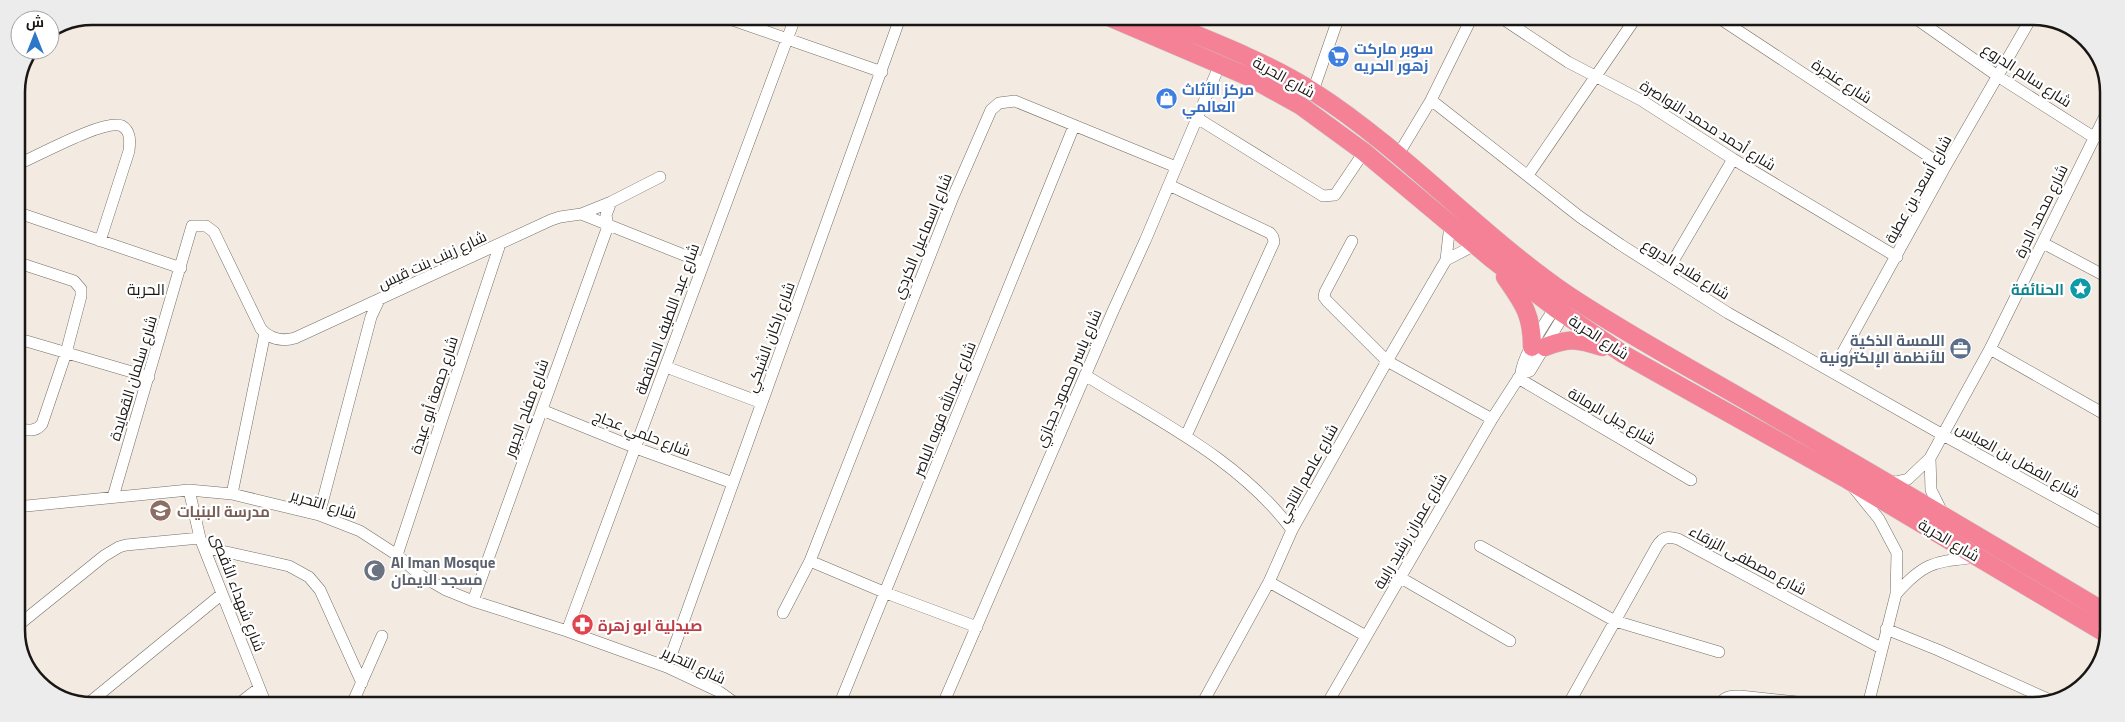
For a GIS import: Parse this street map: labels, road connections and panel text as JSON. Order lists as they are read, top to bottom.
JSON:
{
  "streets": {
    "highway": ["شارع الحرية"],
    "street": [
      "شارع سالم الدروع",
      "شارع عنجرة",
      "شارع أحمد محمد النواصرة",
      "شارع أسعد بن عطية",
      "شارع محمد الدرة",
      "شارع إسماعيل الكردي",
      "شارع زينب بنت قيس",
      "شارع فلاح الدروع",
      "شارع عبد اللطيف الحناقطة",
      "شارع راكان الشبكي",
      "شارع سلمان القعايدة",
      "شارع ياسر محمود حجازي",
      "شارع جمعة أبو عيدة",
      "شارع مفلح الجبور",
      "شارع عبدالله فويه الباصر",
      "شارع جبل الرمانة",
      "شارع حلمي عجاج",
      "شارع الفضل بن العباس",
      "شارع عاصم التاجي",
      "شارع التحرير",
      "شارع عمران رشيد رابية",
      "شارع مصطفى الزرقاء",
      "شارع شهداء الأقصى"
    ]
  },
  "crossings": [
    ["شارع سالم الدروع", "شارع أسعد بن عطية"],
    ["شارع سالم الدروع", "شارع محمد الدرة"],
    ["شارع الحرية", "شارع محمد الدرة"],
    ["شارع الحرية", "شارع ياسر محمود حجازي"],
    ["شارع الحرية", "شارع عاصم التاجي"],
    ["شارع الحرية", "شارع عمران رشيد رابية"],
    ["شارع عنجرة", "شارع أسعد بن عطية"],
    ["شارع أحمد محمد النواصرة", "شارع أسعد بن عطية"],
    ["شارع أسعد بن عطية", "شارع فلاح الدروع"],
    ["شارع محمد الدرة", "شارع فلاح الدروع"],
    ["شارع محمد الدرة", "شارع الفضل بن العباس"],
    ["شارع إسماعيل الكردي", "شارع ياسر محمود حجازي"],
    ["شارع إسماعيل الكردي", "شارع عبدالله فويه الباصر"],
    ["شارع زينب بنت قيس", "شارع جمعة أبو عيدة"],
    ["شارع زينب بنت قيس", "شارع مفلح الجبور"],
    ["شارع زينب بنت قيس", "شارع التحرير"],
    ["شارع فلاح الدروع", "شارع الفضل بن العباس"],
    ["شارع عبد اللطيف الحناقطة", "شارع حلمي عجاج"],
    ["شارع عبد اللطيف الحناقطة", "شارع التحرير"],
    ["شارع راكان الشبكي", "شارع حلمي عجاج"],
    ["شارع راكان الشبكي", "شارع التحرير"],
    ["شارع سلمان القعايدة", "شارع التحرير"],
    ["شارع جمعة أبو عيدة", "شارع التحرير"],
    ["شارع مفلح الجبور", "شارع حلمي عجاج"],
    ["شارع مفلح الجبور", "شارع التحرير"],
    ["شارع جبل الرمانة", "شارع عمران رشيد رابية"],
    ["شارع التحرير", "شارع شهداء الأقصى"]
  ],
  "districts": ["الحرية"],
  "places": {
    "supermarket": ["سوبر ماركت زهور الحريه"],
    "shop": ["مركز الأثاث العالمي"],
    "place": ["الحنائفة"],
    "office": ["اللمسة الذكية للأنظمة الإلكترونية"],
    "school or university": ["مدرسة البنيات"],
    "mosque": ["Al Iman Mosque مسجد الايمان"],
    "pharmacy": ["صيدلية ابو زهرة"]
  },
  "north": "top"
}
